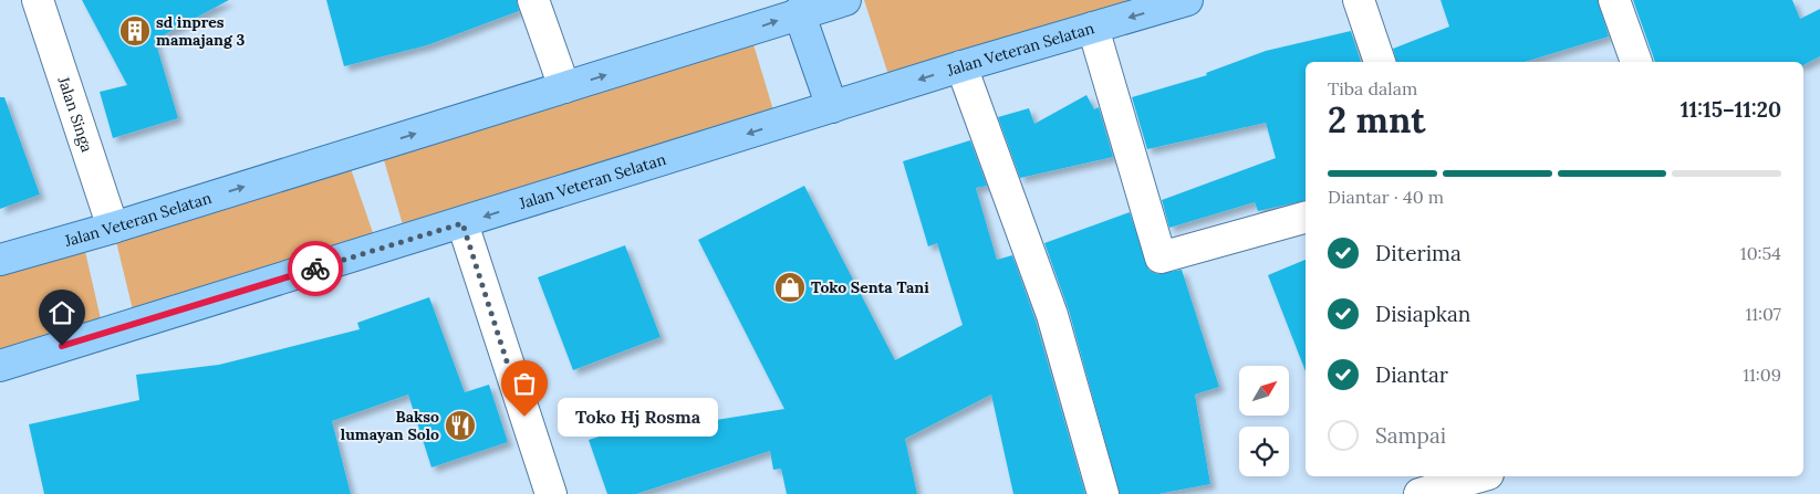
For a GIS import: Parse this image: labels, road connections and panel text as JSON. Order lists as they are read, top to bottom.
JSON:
{
  "streets": {
    "main road": ["Jalan Veteran Selatan"],
    "street": ["Jalan Singa"]
  },
  "crossings": [
    ["Jalan Veteran Selatan", "Jalan Singa"]
  ],
  "places": {
    "building": ["sd inpres mamajang 3"],
    "shop": ["Toko Senta Tani"],
    "other": ["Toko Hj Rosma"],
    "restaurant": ["Bakso lumayan Solo"]
  },
  "north": "top right",
  "page": {
    "heading": ["2 mnt", "Tiba dalam", "11:15–11:20"],
    "bar": "Diantar · 40 m",
    "list": [
      ["Diterima", "10:54"],
      ["Disiapkan", "11:07"],
      ["Diantar", "11:09"],
      "Sampai"
    ],
    "bubble": "Toko Hj Rosma"
  }
}
